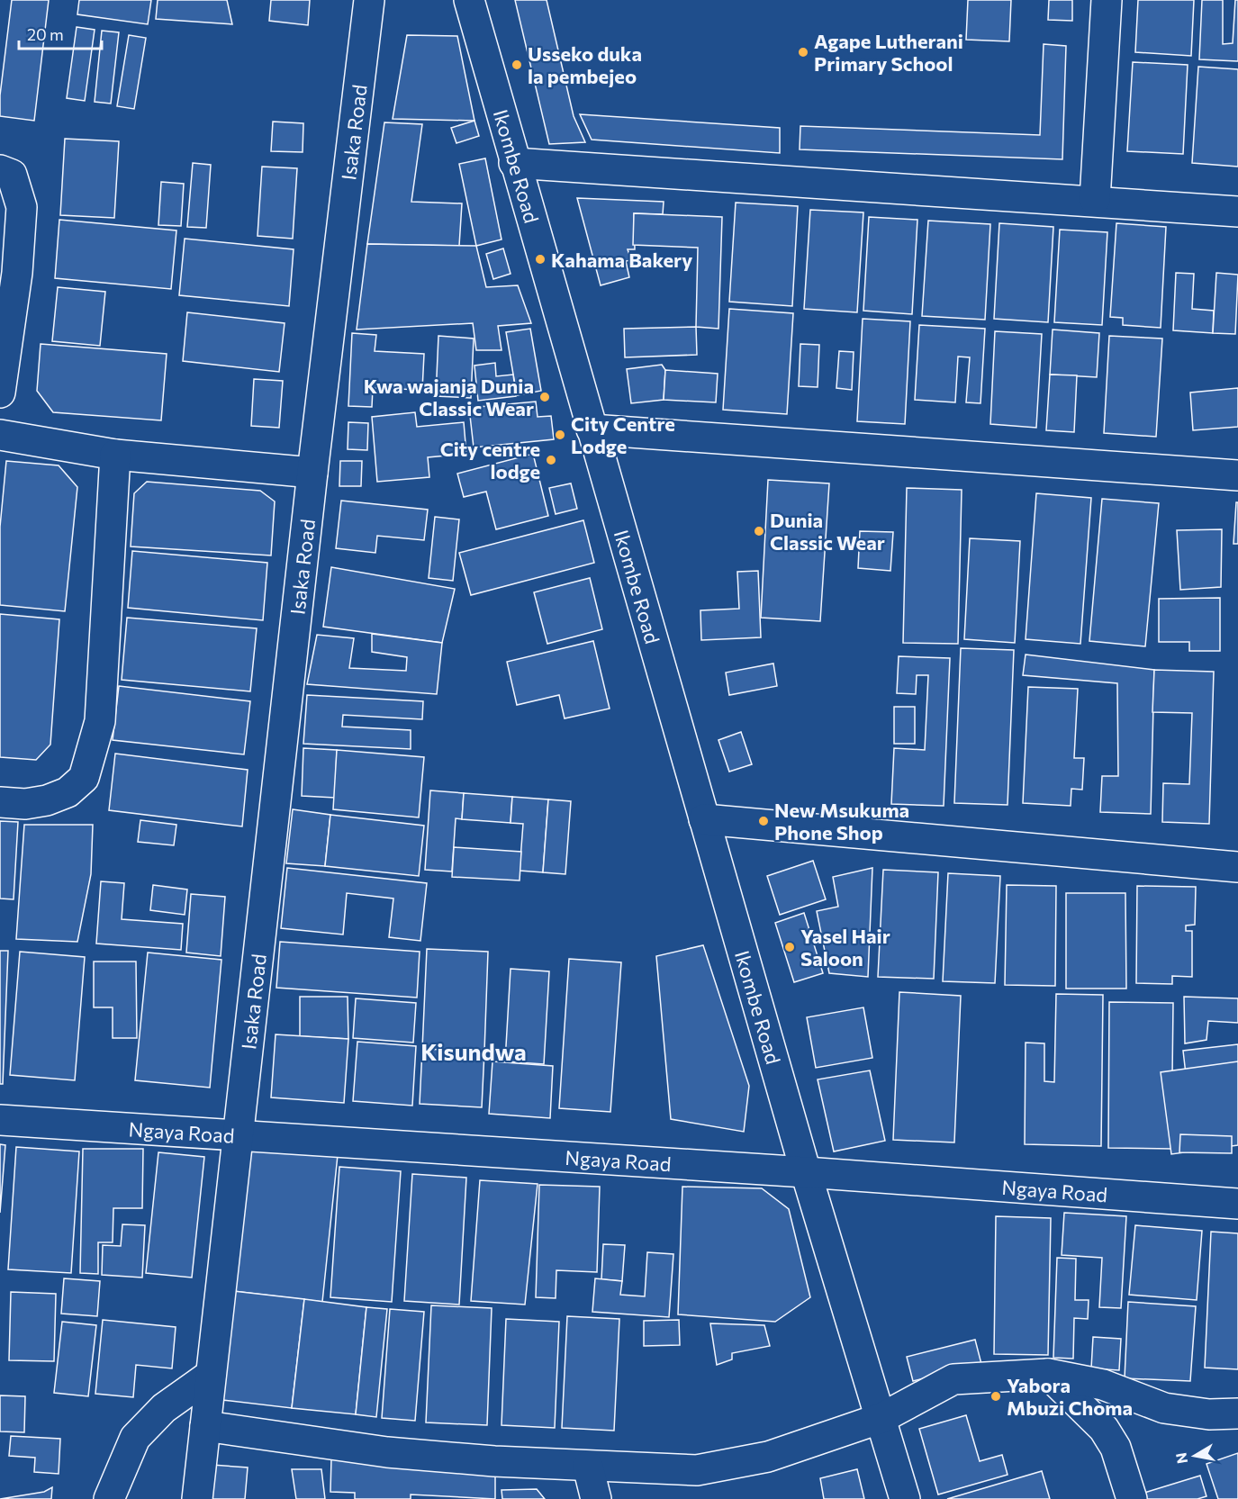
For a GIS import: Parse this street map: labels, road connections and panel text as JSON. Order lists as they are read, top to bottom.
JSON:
{
  "streets": {
    "street": ["Isaka Road", "Ikombe Road", "Ngaya Road"]
  },
  "crossings": [
    ["Isaka Road", "Ngaya Road"],
    ["Ikombe Road", "Ngaya Road"]
  ],
  "districts": ["Kisundwa"],
  "places": [
    "Agape Lutherani Primary School",
    "Usseko duka la pembejeo",
    "Kahama Bakery",
    "Kwa wajanja Dunia Classic Wear",
    "City Centre Lodge",
    "City centre lodge",
    "Dunia Classic Wear",
    "New Msukuma Phone Shop",
    "Yasel Hair Saloon",
    "Yabora Mbuzi Choma"
  ],
  "scale_bar": "20 m",
  "north": "left"
}
